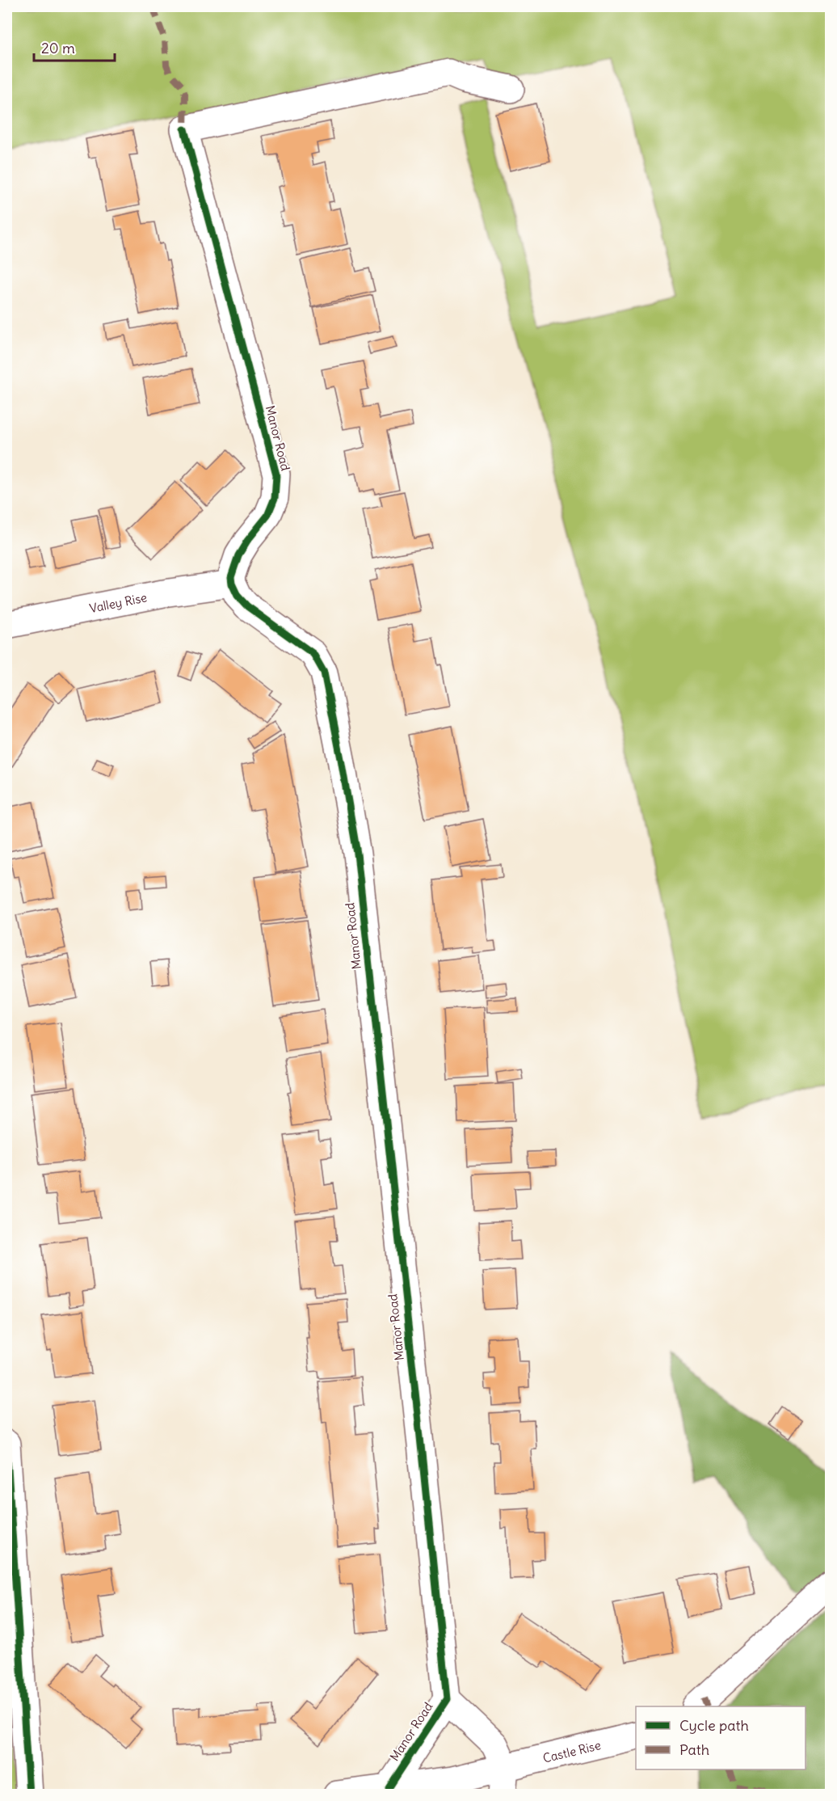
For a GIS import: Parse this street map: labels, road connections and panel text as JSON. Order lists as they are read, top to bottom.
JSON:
{
  "streets": {
    "street": ["Manor Road", "Valley Rise", "Castle Rise"]
  },
  "crossings": [
    ["Manor Road", "Valley Rise"],
    ["Manor Road", "Castle Rise"]
  ],
  "legend": ["Cycle path", "Path"],
  "scale_bar": "20 m"
}
